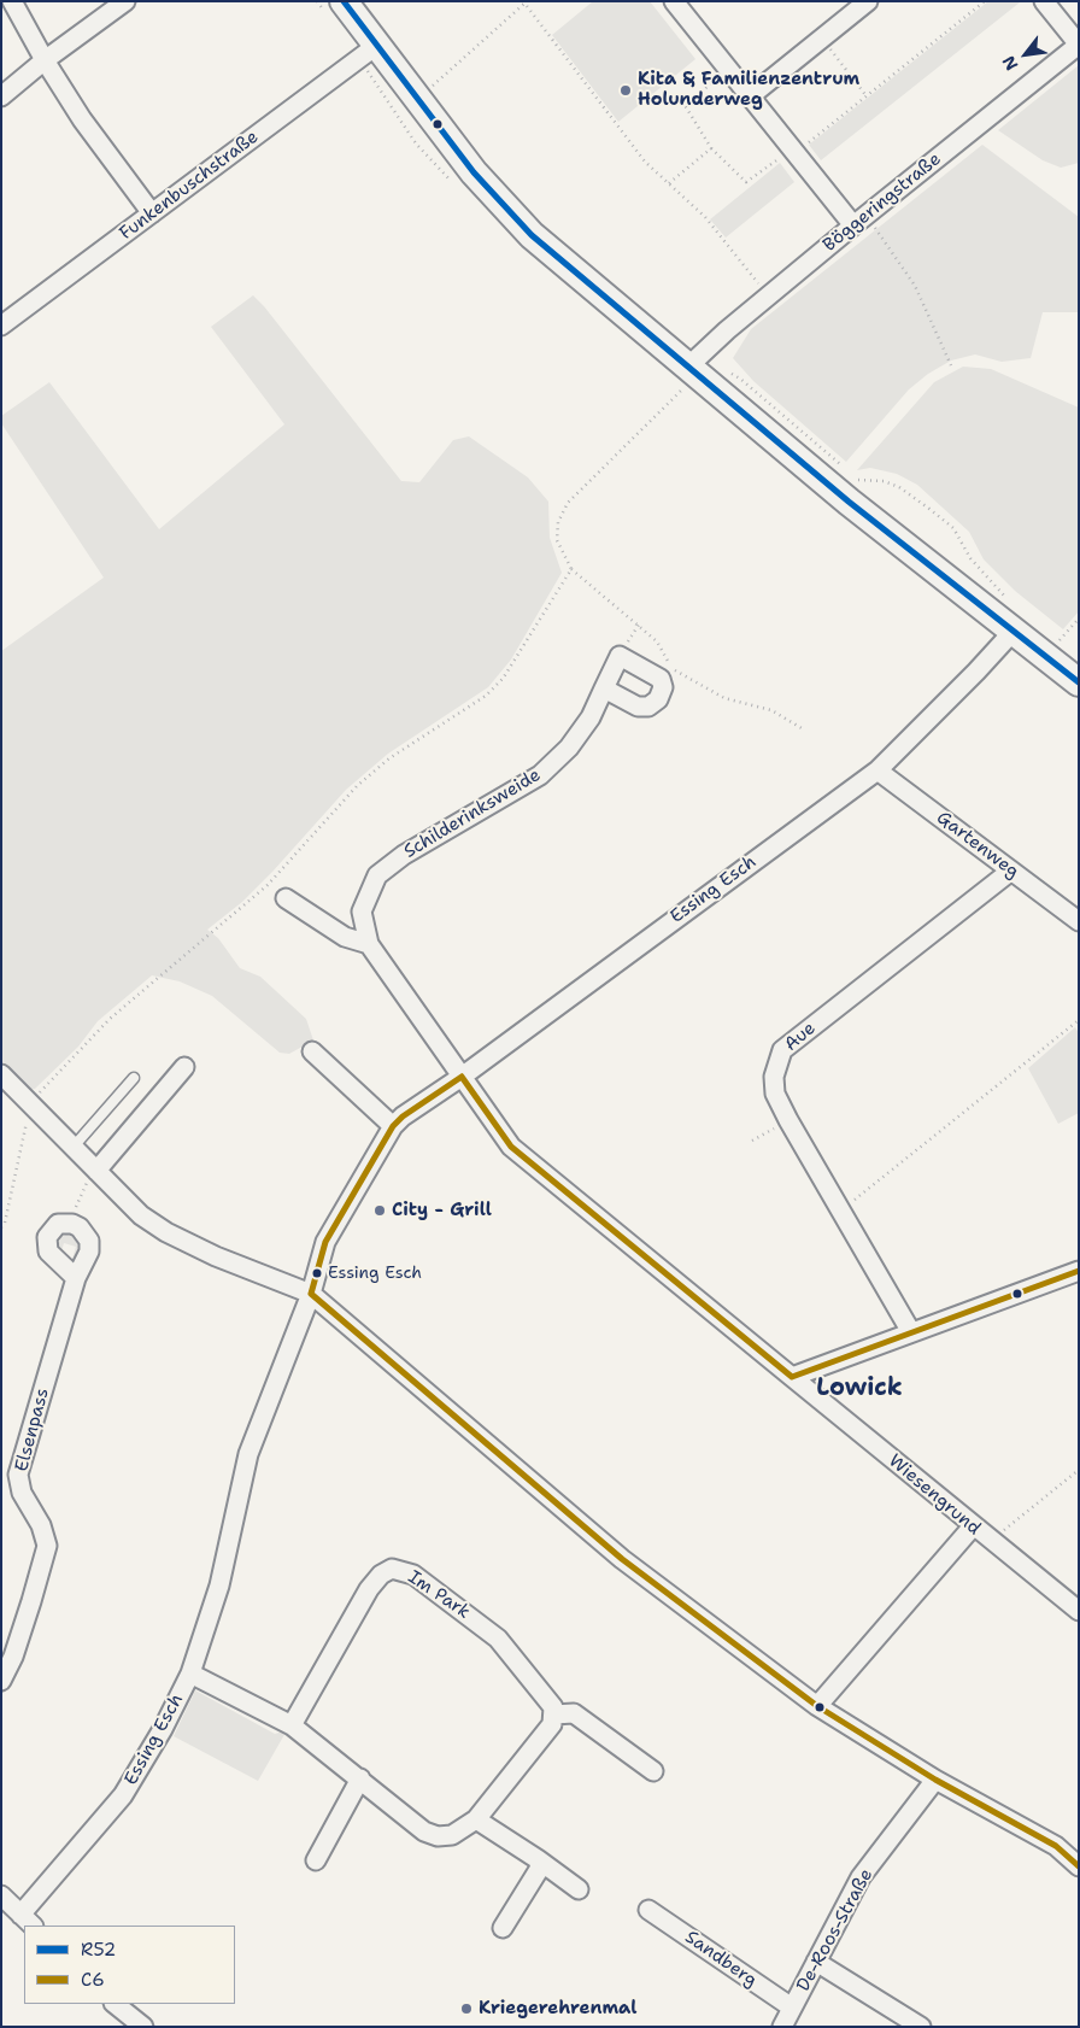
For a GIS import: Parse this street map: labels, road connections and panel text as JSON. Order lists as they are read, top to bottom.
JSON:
{
  "streets": {
    "street": [
      "Funkenbuschstraße",
      "Böggeringstraße",
      "Schilderinksweide",
      "Gartenweg",
      "Essing Esch",
      "Aue",
      "Elsenpass",
      "Wiesengrund",
      "Im Park",
      "De-Roos-Straße",
      "Sandberg"
    ]
  },
  "crossings": [
    ["Schilderinksweide", "Essing Esch"],
    ["Schilderinksweide", "Wiesengrund"],
    ["Gartenweg", "Essing Esch"],
    ["Gartenweg", "Aue"],
    ["Essing Esch", "Wiesengrund"],
    ["De-Roos-Straße", "Sandberg"]
  ],
  "districts": ["Lowick"],
  "places": [
    "Kita & Familienzentrum Holunderweg",
    "City - Grill",
    "Essing Esch",
    "Kriegerehrenmal"
  ],
  "lines": ["transit line R52", "transit line C6"],
  "legend": ["R52", "C6"],
  "north": "bottom left"
}
